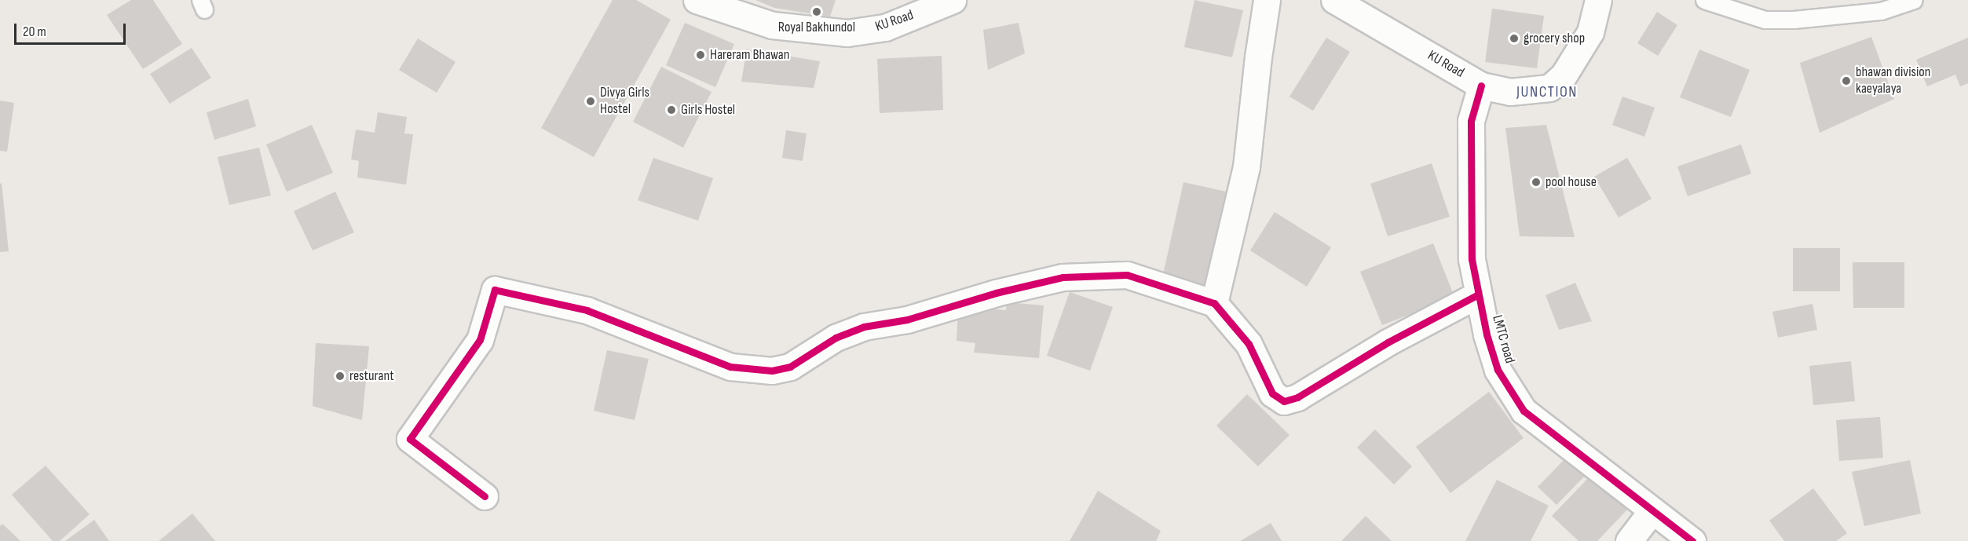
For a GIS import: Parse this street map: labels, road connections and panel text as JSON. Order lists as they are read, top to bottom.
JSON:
{
  "streets": {
    "street": ["KU Road", "LMTC road"]
  },
  "crossings": [
    ["KU Road", "LMTC road"]
  ],
  "districts": ["JUNCTION"],
  "places": [
    "Royal Bakhundol",
    "grocery shop",
    "Hareram Bhawan",
    "bhawan division kaeyalaya",
    "Divya Girls Hostel",
    "Girls Hostel",
    "pool house",
    "resturant"
  ],
  "scale_bar": "20 m"
}
